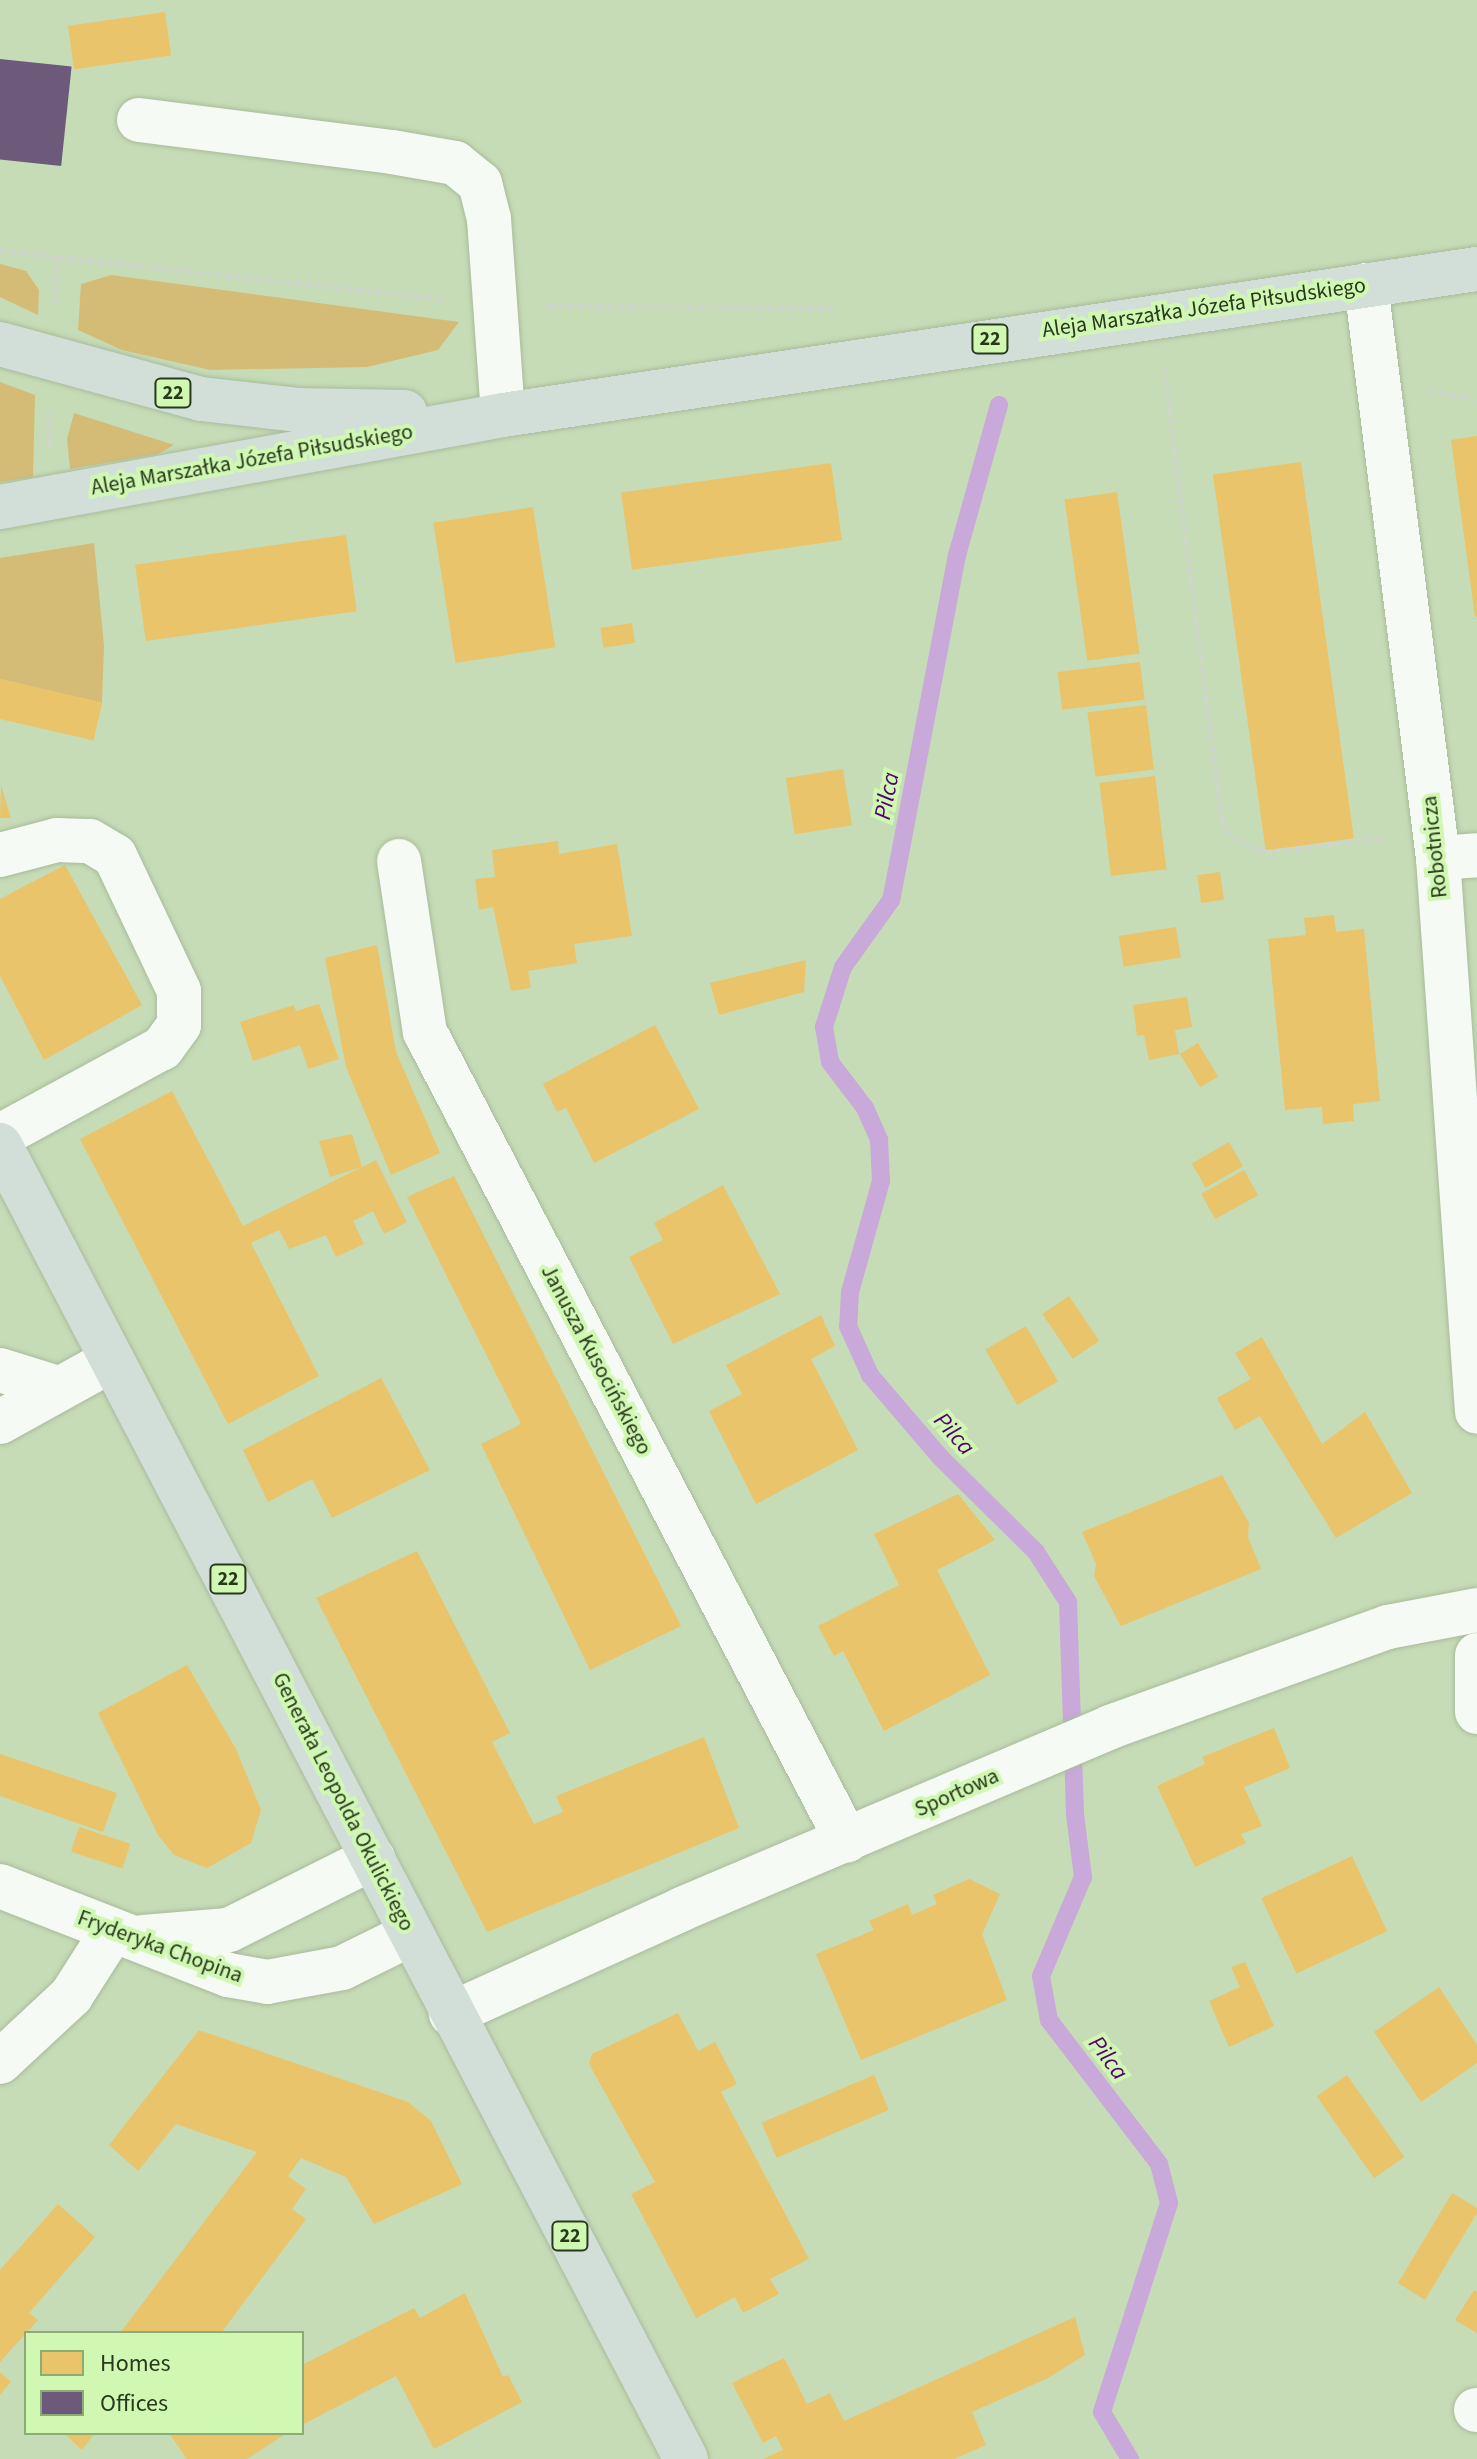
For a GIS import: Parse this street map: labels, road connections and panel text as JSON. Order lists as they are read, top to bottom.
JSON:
{
  "streets": {
    "main road": ["Aleja Marszałka Józefa Piłsudskiego", "22", "Generała Leopolda Okulickiego"],
    "street": [
      "Robotnicza",
      "Janusza Kusocińskiego",
      "Sportowa",
      "Fryderyka Chopina"
    ]
  },
  "crossings": [
    ["Aleja Marszałka Józefa Piłsudskiego", "Robotnicza"],
    ["Janusza Kusocińskiego", "Sportowa"],
    ["Sportowa", "Generała Leopolda Okulickiego"],
    ["Generała Leopolda Okulickiego", "Fryderyka Chopina"]
  ],
  "water": ["Pilca"],
  "legend": ["Homes", "Offices"]
}
